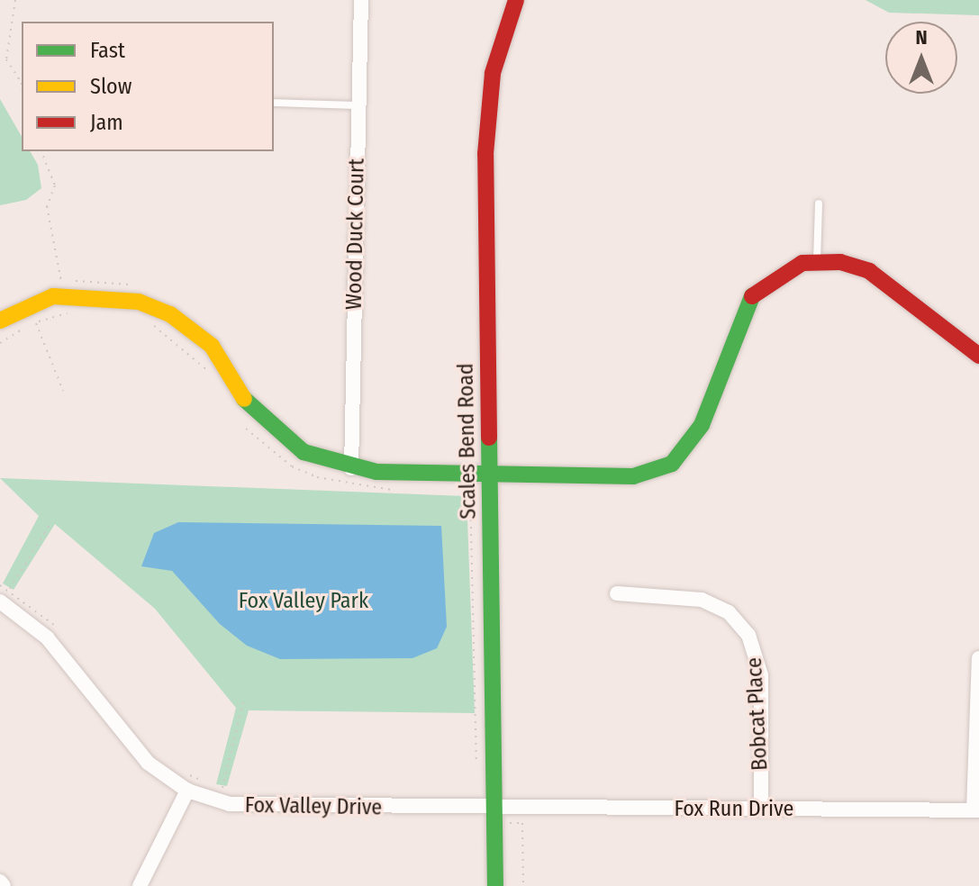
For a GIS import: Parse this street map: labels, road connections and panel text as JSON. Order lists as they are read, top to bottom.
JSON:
{
  "streets": {
    "street": [
      "Wood Duck Court",
      "Scales Bend Road",
      "Bobcat Place",
      "Fox Valley Drive",
      "Fox Run Drive"
    ]
  },
  "crossings": [
    ["Scales Bend Road", "Fox Valley Drive"],
    ["Scales Bend Road", "Fox Run Drive"],
    ["Bobcat Place", "Fox Run Drive"],
    ["Fox Valley Drive", "Fox Run Drive"]
  ],
  "parks": ["Fox Valley Park"],
  "legend": ["Fast", "Slow", "Jam"],
  "north": "top"
}
